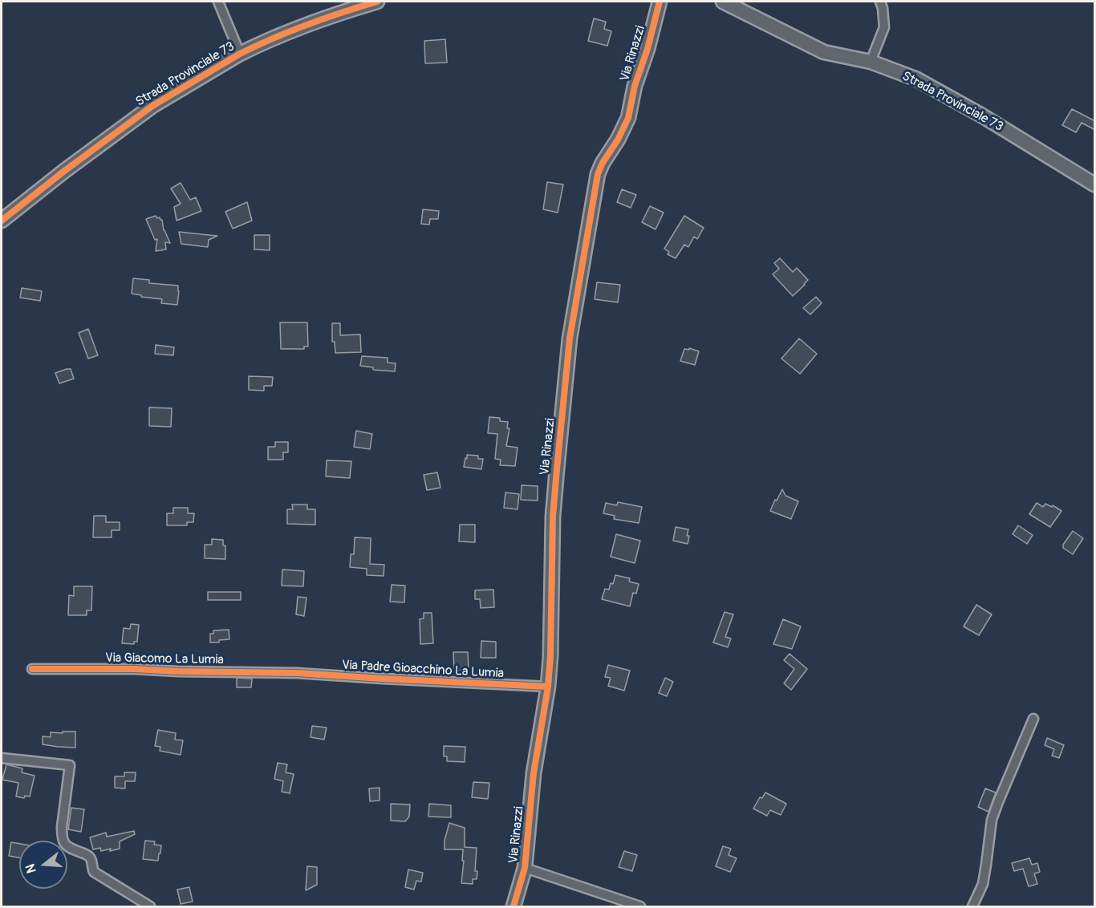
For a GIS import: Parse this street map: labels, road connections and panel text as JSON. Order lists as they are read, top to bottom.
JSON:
{
  "streets": {
    "street": [
      "Via Rinazzi",
      "Strada Provinciale 73",
      "Via Giacomo La Lumia",
      "Via Padre Gioacchino La Lumia"
    ]
  },
  "crossings": [
    ["Via Rinazzi", "Via Padre Gioacchino La Lumia"],
    ["Via Giacomo La Lumia", "Via Padre Gioacchino La Lumia"]
  ],
  "north": "left"
}
